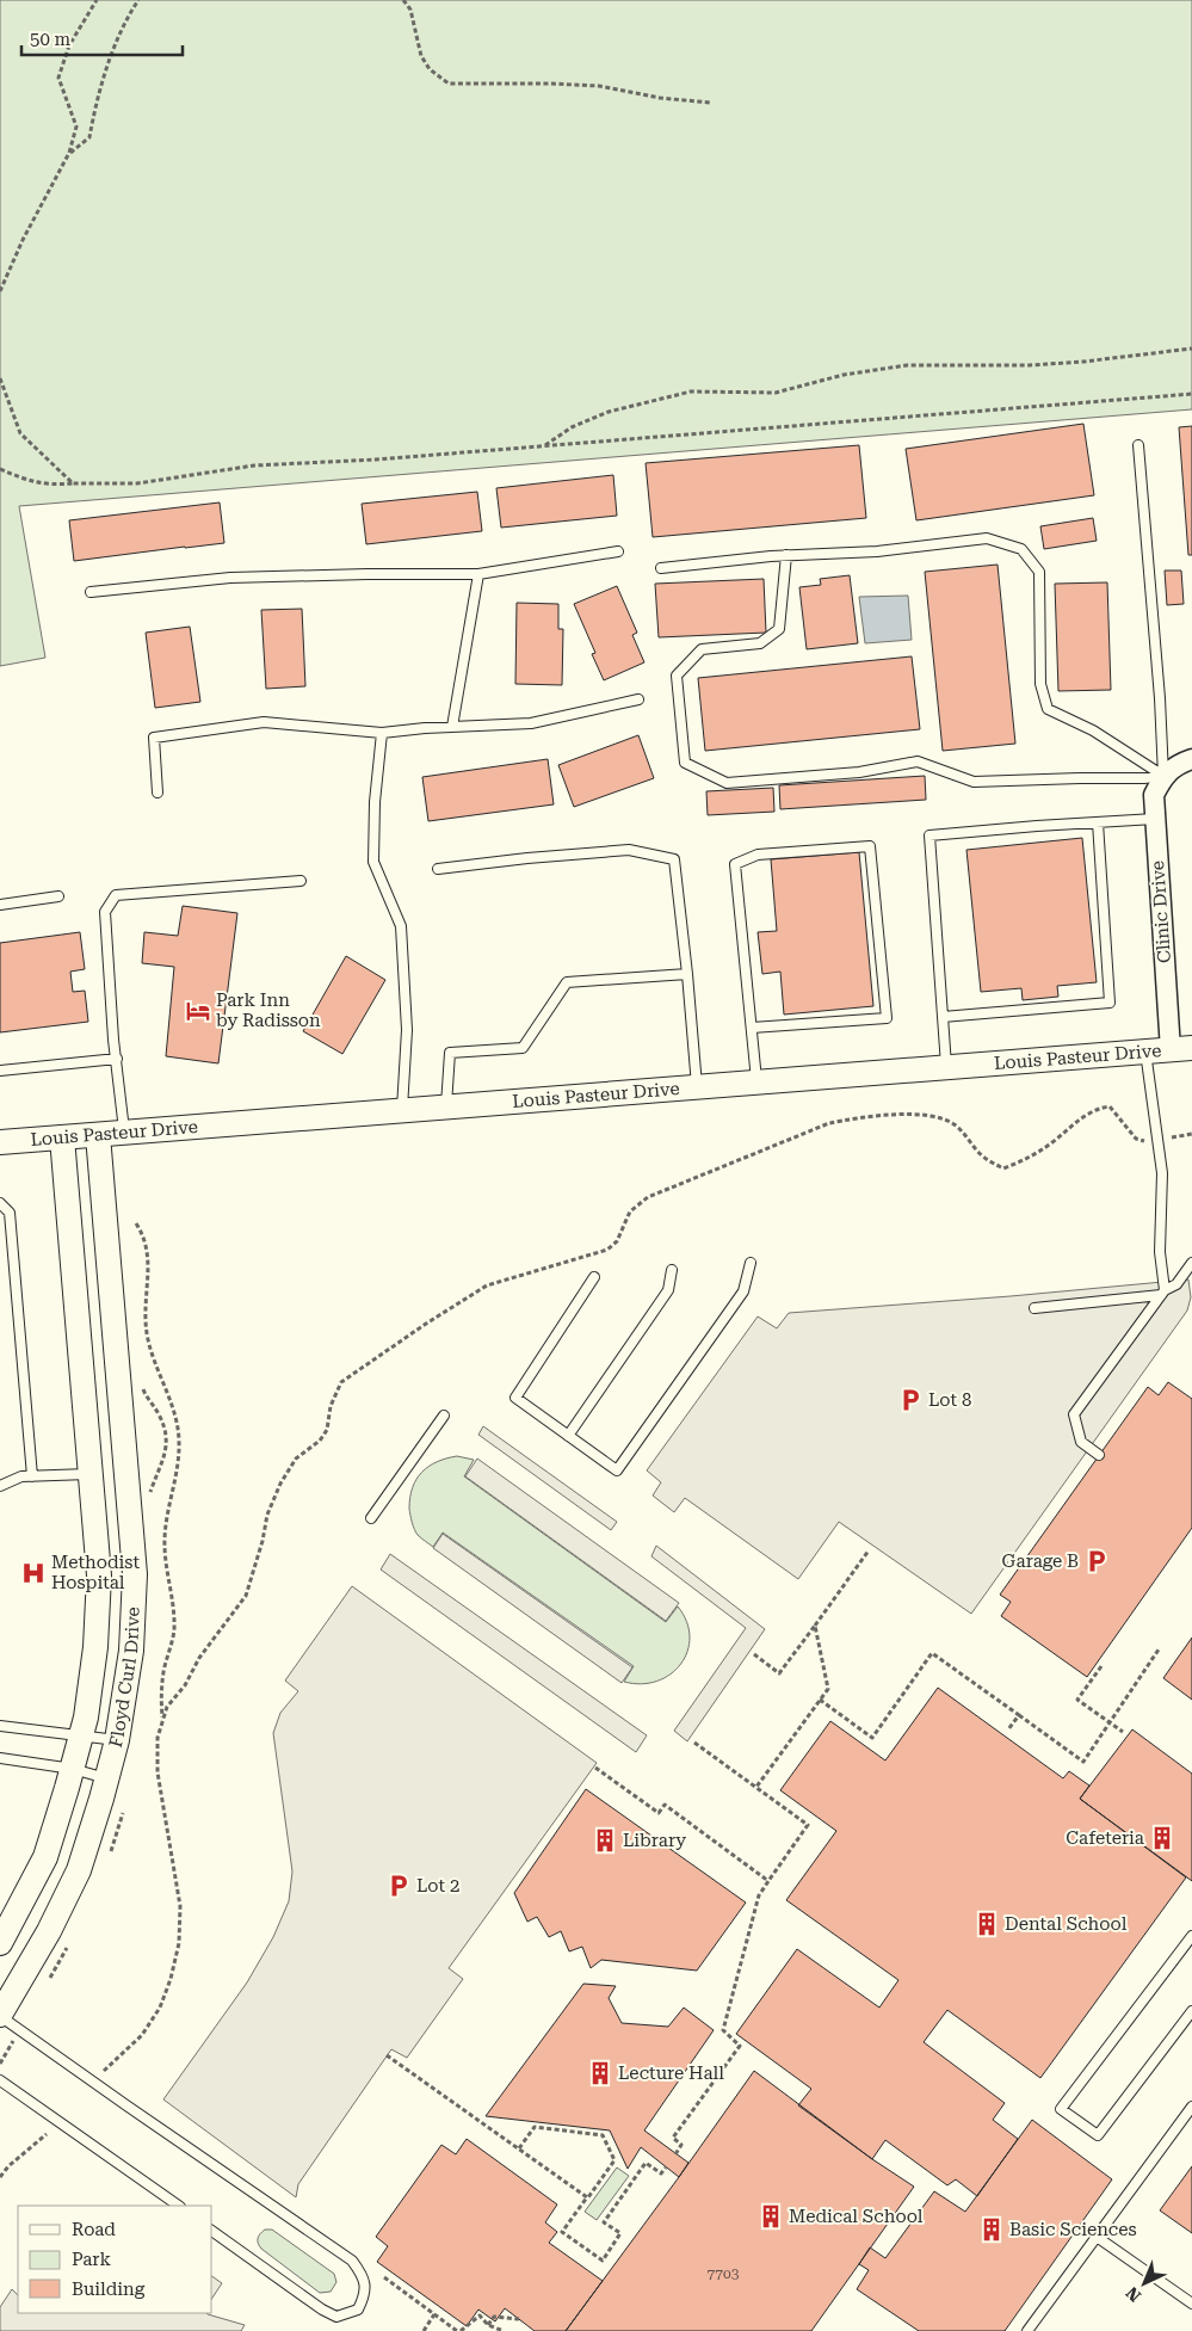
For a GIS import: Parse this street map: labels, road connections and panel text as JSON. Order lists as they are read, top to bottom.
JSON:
{
  "streets": {
    "street": ["Clinic Drive", "Louis Pasteur Drive", "Floyd Curl Drive"]
  },
  "crossings": [
    ["Clinic Drive", "Louis Pasteur Drive"],
    ["Louis Pasteur Drive", "Floyd Curl Drive"]
  ],
  "places": {
    "hotel": ["Park Inn by Radisson"],
    "parking": ["Lot 8", "Garage B", "Lot 2"],
    "hospital": ["Methodist Hospital"],
    "building": [
      "Cafeteria",
      "Library",
      "Dental School",
      "Lecture Hall",
      "Medical School",
      "Basic Sciences"
    ]
  },
  "house_numbers": ["7703"],
  "legend": ["Road", "Park", "Building"],
  "scale_bar": "50 m",
  "north": "bottom left"
}
